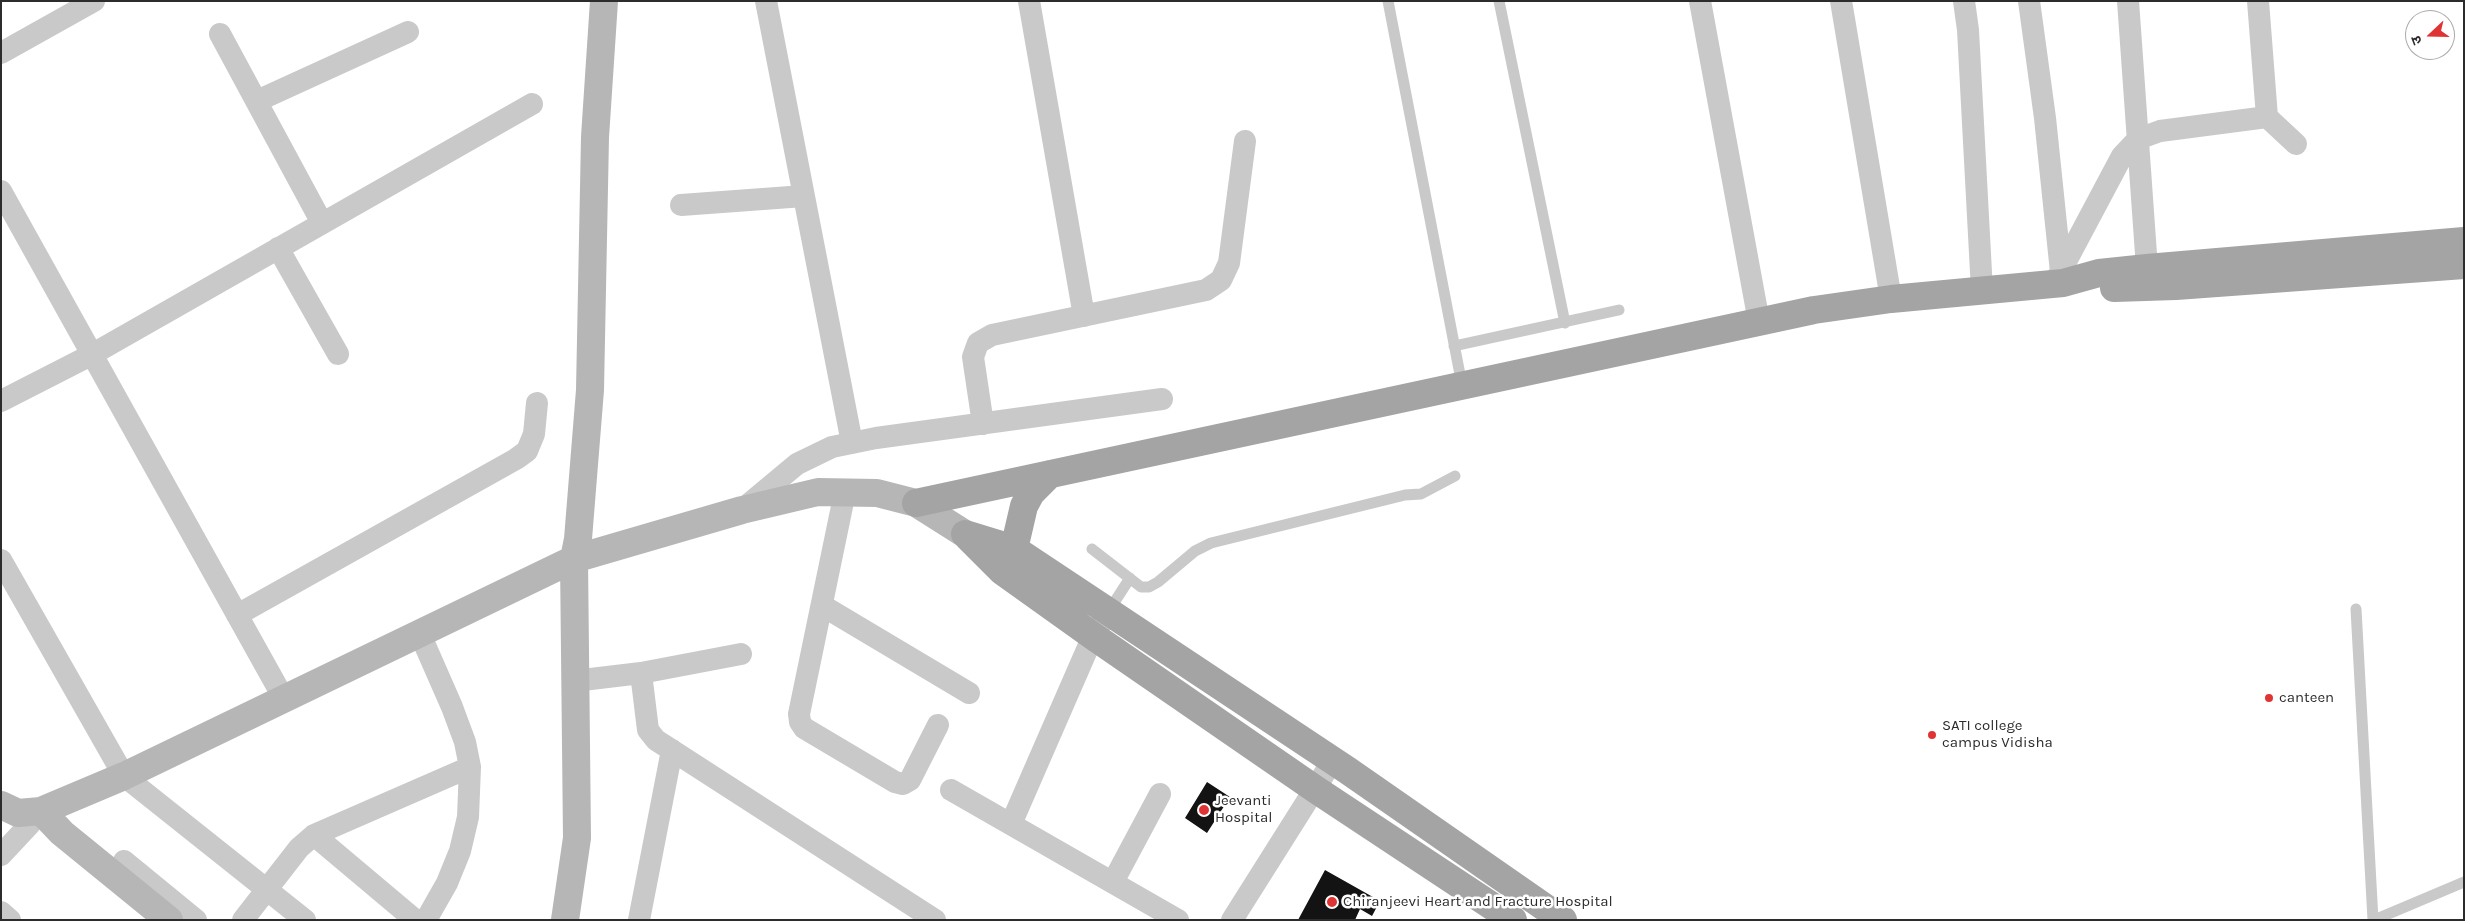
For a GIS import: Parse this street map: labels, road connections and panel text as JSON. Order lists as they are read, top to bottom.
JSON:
{
  "places": [
    "canteen",
    "SATI college campus Vidisha",
    "Jeevanti Hospital",
    "Chiranjeevi Heart and Fracture Hospital"
  ],
  "north": "left"
}
